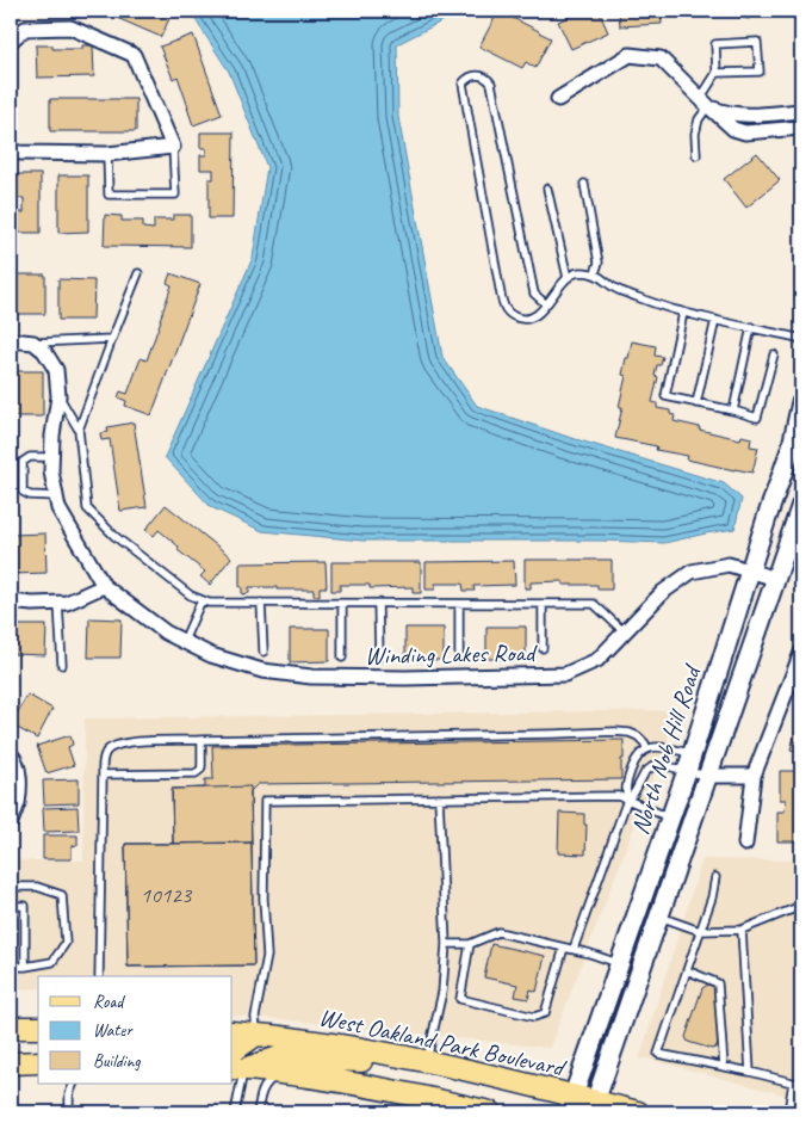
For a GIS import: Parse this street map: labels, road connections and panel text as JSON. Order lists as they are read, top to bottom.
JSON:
{
  "streets": {
    "main road": ["North Nob Hill Road", "West Oakland Park Boulevard"],
    "street": ["Winding Lakes Road"]
  },
  "crossings": [
    ["Winding Lakes Road", "North Nob Hill Road"],
    ["North Nob Hill Road", "West Oakland Park Boulevard"]
  ],
  "house_numbers": ["10123"],
  "legend": ["Road", "Water", "Building"]
}
